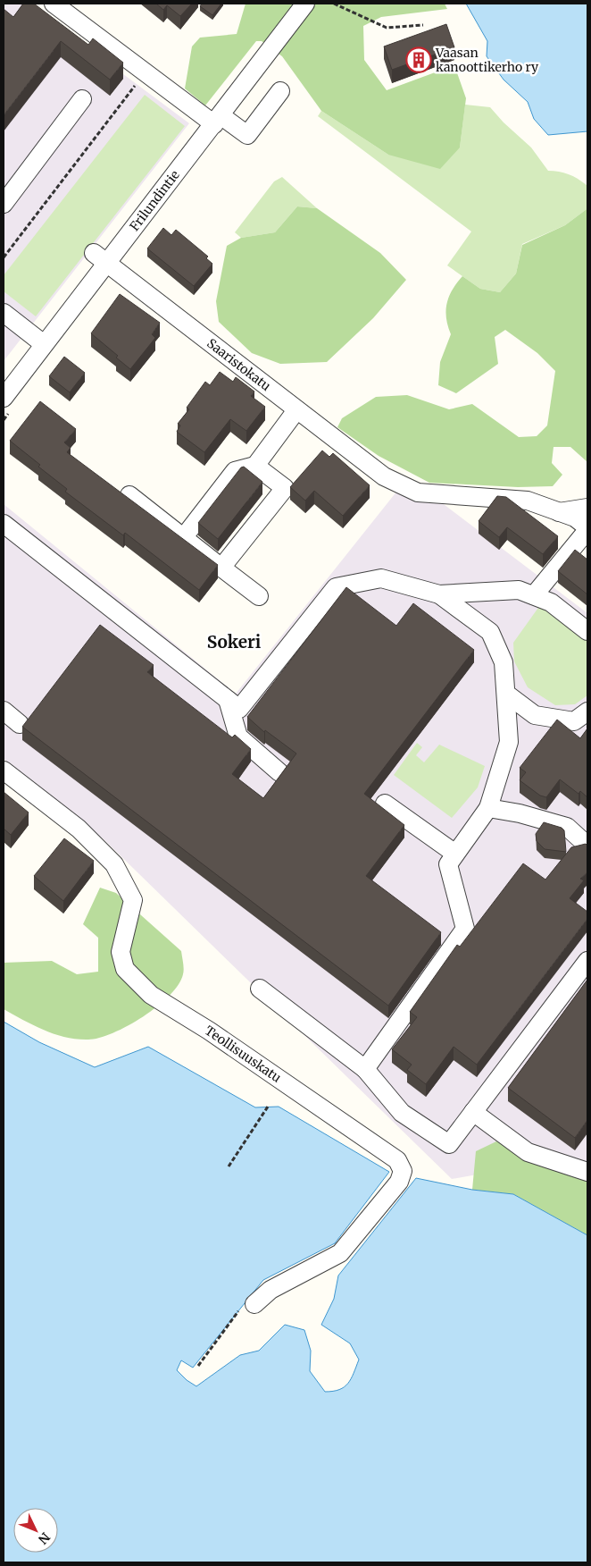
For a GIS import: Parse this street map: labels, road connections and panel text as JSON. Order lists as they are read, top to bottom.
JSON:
{
  "streets": {
    "street": ["Frilundintie", "Saaristokatu", "Teollisuuskatu"]
  },
  "crossings": [
    ["Frilundintie", "Saaristokatu"]
  ],
  "districts": ["Sokeri"],
  "places": {
    "building": ["Vaasan kanoottikerho ry"]
  },
  "north": "bottom right"
}
